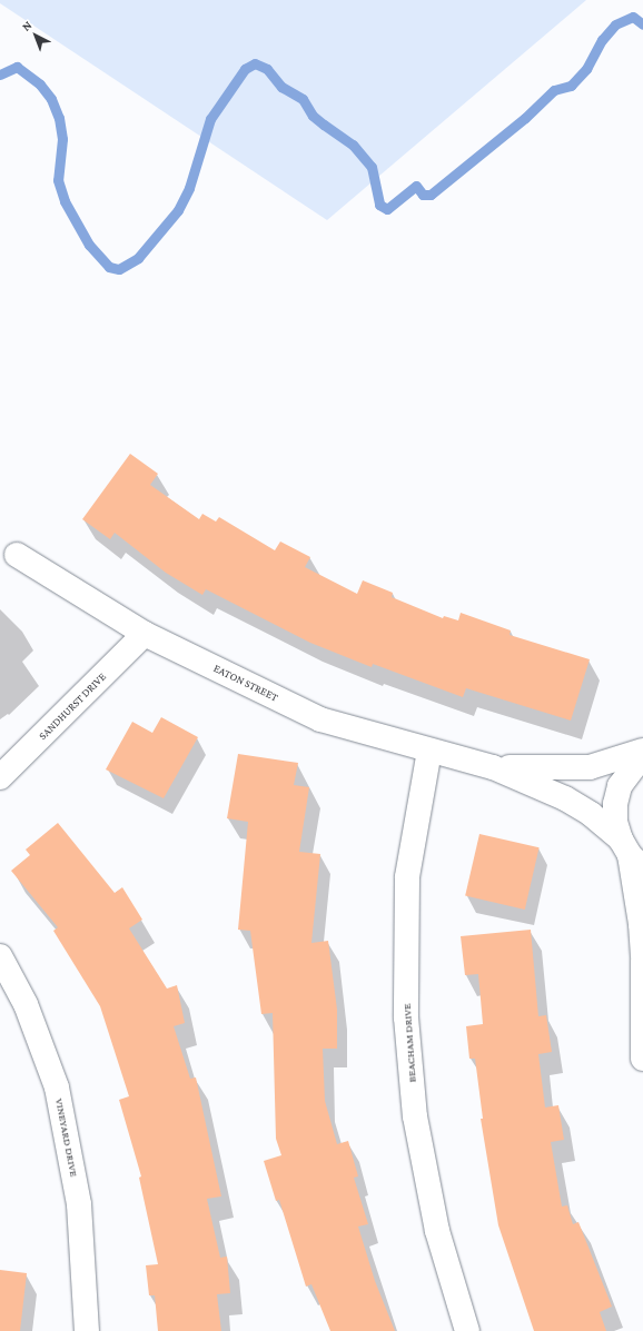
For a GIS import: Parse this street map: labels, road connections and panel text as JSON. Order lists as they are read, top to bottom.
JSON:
{
  "streets": {
    "street": [
      "EATON STREET",
      "SANDHURST DRIVE",
      "BEACHAM DRIVE",
      "VINEYARD DRIVE"
    ]
  },
  "crossings": [
    ["EATON STREET", "SANDHURST DRIVE"],
    ["EATON STREET", "BEACHAM DRIVE"]
  ],
  "north": "top left"
}
